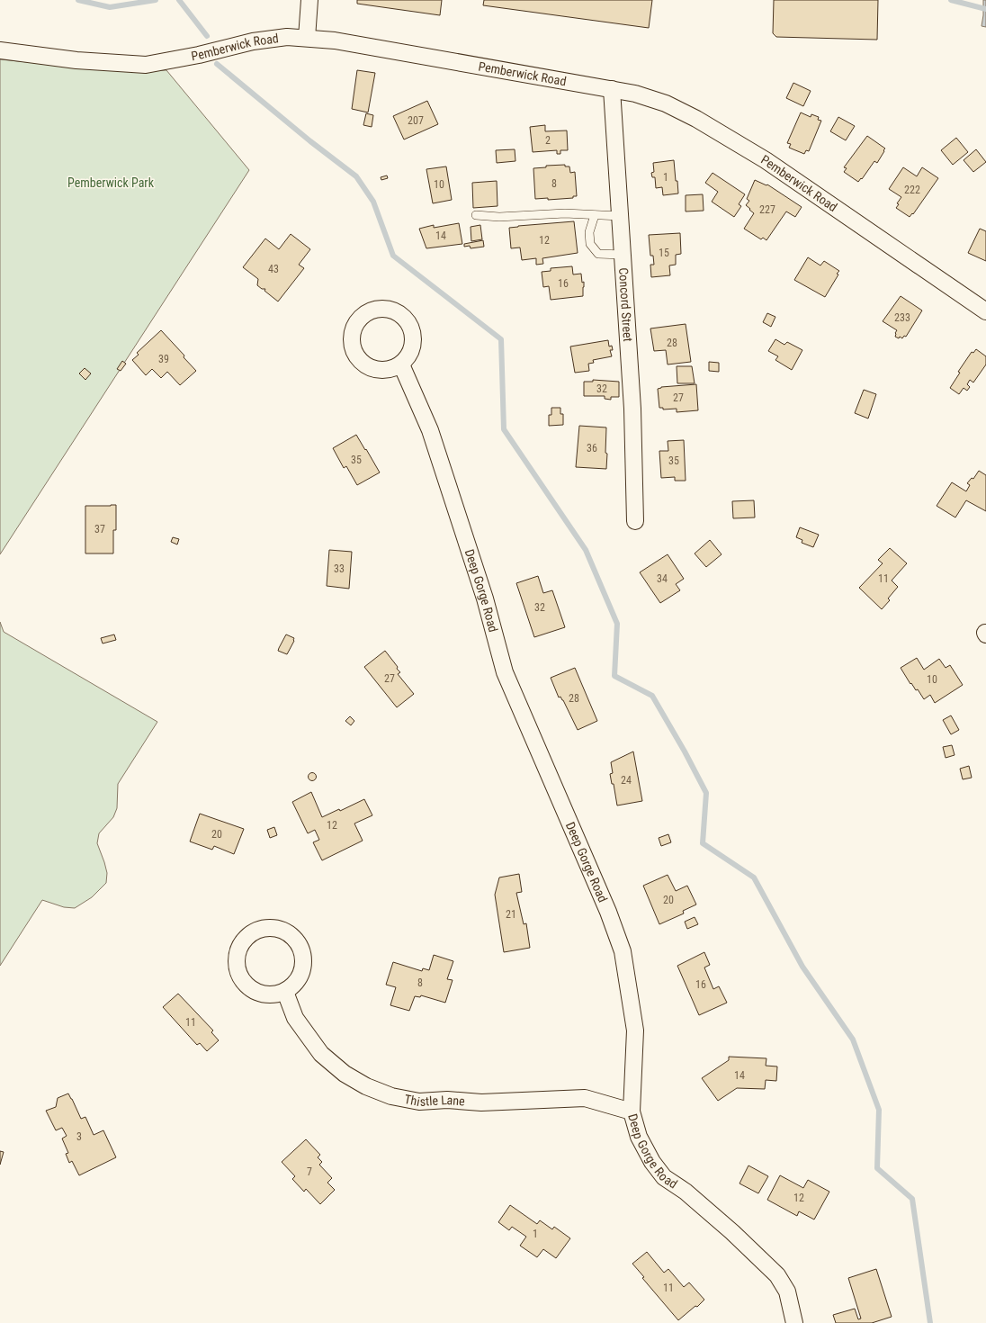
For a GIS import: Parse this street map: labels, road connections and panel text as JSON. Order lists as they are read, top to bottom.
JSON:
{
  "streets": {
    "street": [
      "Pemberwick Road",
      "Concord Street",
      "Deep Gorge Road",
      "Thistle Lane"
    ]
  },
  "crossings": [
    ["Pemberwick Road", "Concord Street"],
    ["Deep Gorge Road", "Thistle Lane"]
  ],
  "parks": ["Pemberwick Park"],
  "house_numbers": [
    "207",
    "2",
    "1",
    "8",
    "10",
    "222",
    "227",
    "14",
    "12",
    "15",
    "43",
    "16",
    "233",
    "28",
    "39",
    "32",
    "27",
    "36",
    "35",
    "35",
    "37",
    "33",
    "34",
    "11",
    "32",
    "27",
    "10",
    "28",
    "24",
    "12",
    "20",
    "20",
    "21",
    "8",
    "16",
    "11",
    "14",
    "3",
    "7",
    "12",
    "1",
    "11"
  ]
}
